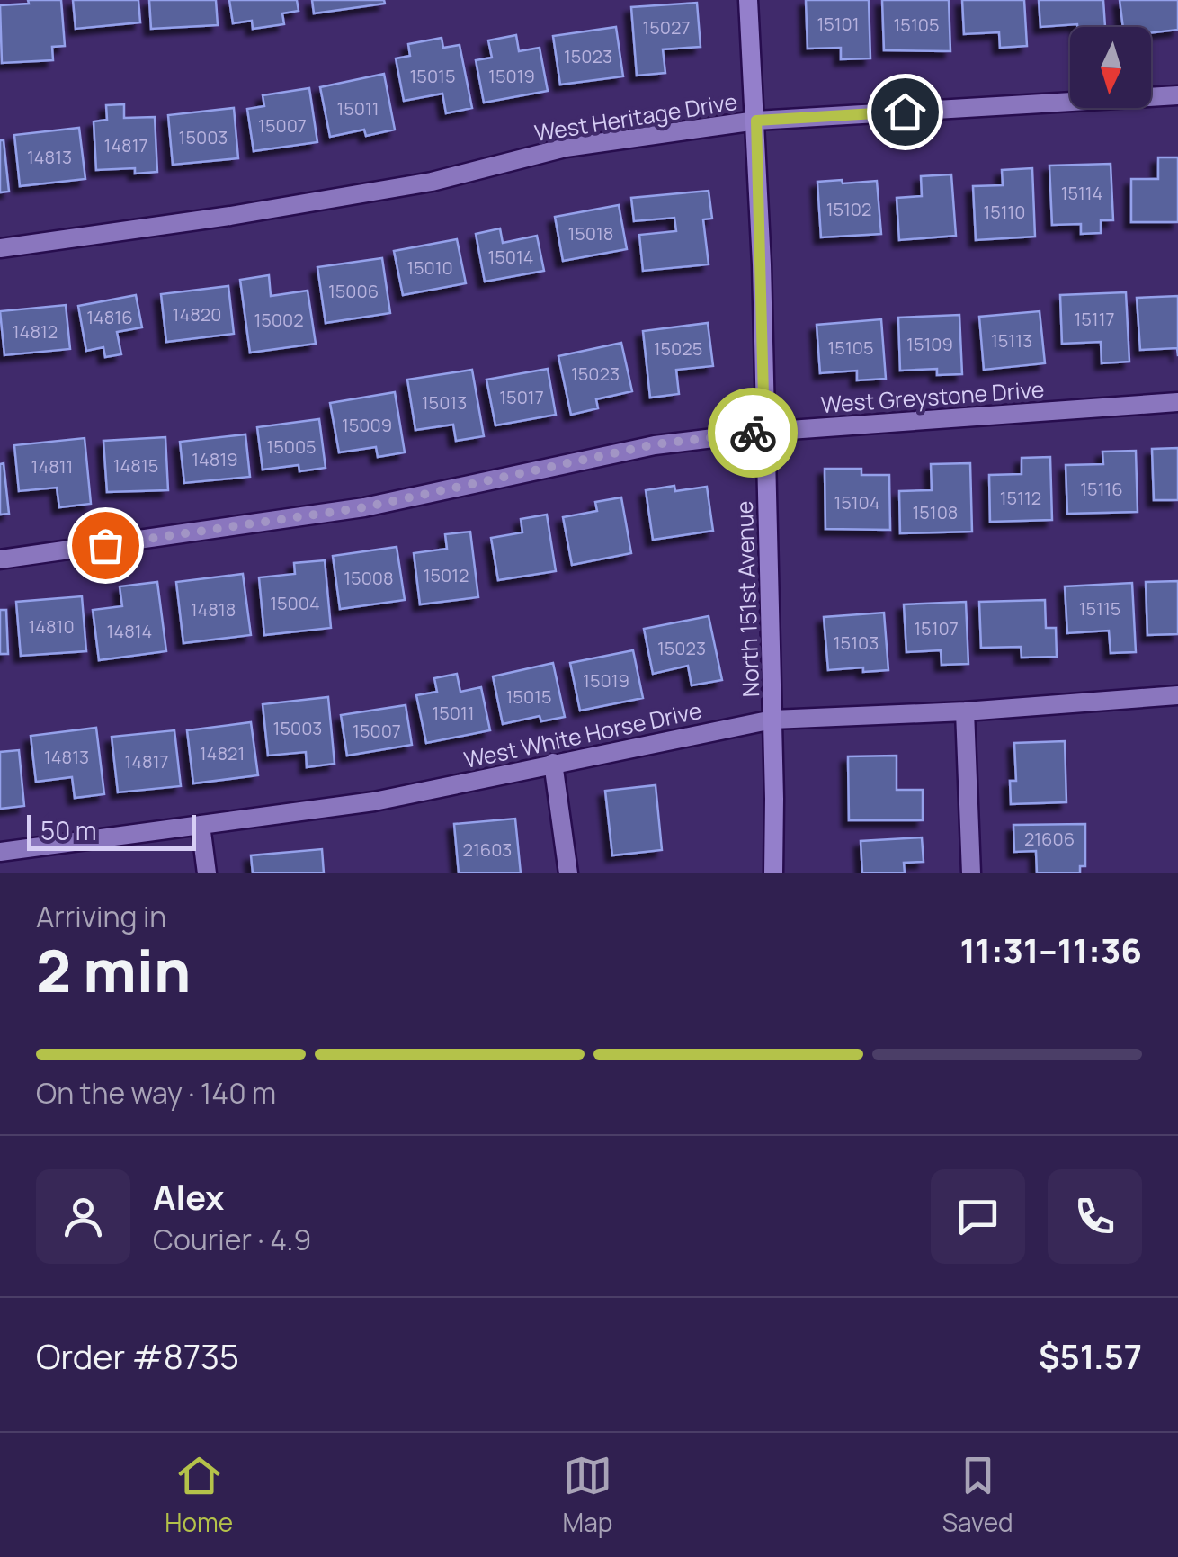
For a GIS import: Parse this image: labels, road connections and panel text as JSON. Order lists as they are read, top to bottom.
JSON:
{
  "streets": {
    "street": [
      "West Heritage Drive",
      "West Greystone Drive",
      "North 151st Avenue",
      "West White Horse Drive"
    ]
  },
  "crossings": [
    ["West Heritage Drive", "North 151st Avenue"],
    ["West Greystone Drive", "North 151st Avenue"],
    ["North 151st Avenue", "West White Horse Drive"]
  ],
  "house_numbers": [
    "15101",
    "15105",
    "15027",
    "15023",
    "15015",
    "15019",
    "15011",
    "15007",
    "15003",
    "14817",
    "14813",
    "15114",
    "15102",
    "15110",
    "15018",
    "15014",
    "15010",
    "15006",
    "14820",
    "14816",
    "15117",
    "15002",
    "14812",
    "15113",
    "15109",
    "15105",
    "15025",
    "15023",
    "15017",
    "15013",
    "15009",
    "15005",
    "14819",
    "14815",
    "14811",
    "15116",
    "15112",
    "15104",
    "15108",
    "15012",
    "15008",
    "15004",
    "15115",
    "14818",
    "14810",
    "15107",
    "14814",
    "15103",
    "15023",
    "15019",
    "15015",
    "15011",
    "15003",
    "15007",
    "14821",
    "14813",
    "14817",
    "21606",
    "21603"
  ],
  "scale_bar": "50 m",
  "north": "bottom",
  "page": {
    "scale": "50 m",
    "heading": ["2 min", "Arriving in", "11:31–11:36"],
    "panel": [
      "Alex",
      "Courier · 4.9",
      "Order #8735",
      "$51.57"
    ],
    "bar": "On the way · 140 m",
    "tabs": ["Home", "Map", "Saved"]
  }
}
